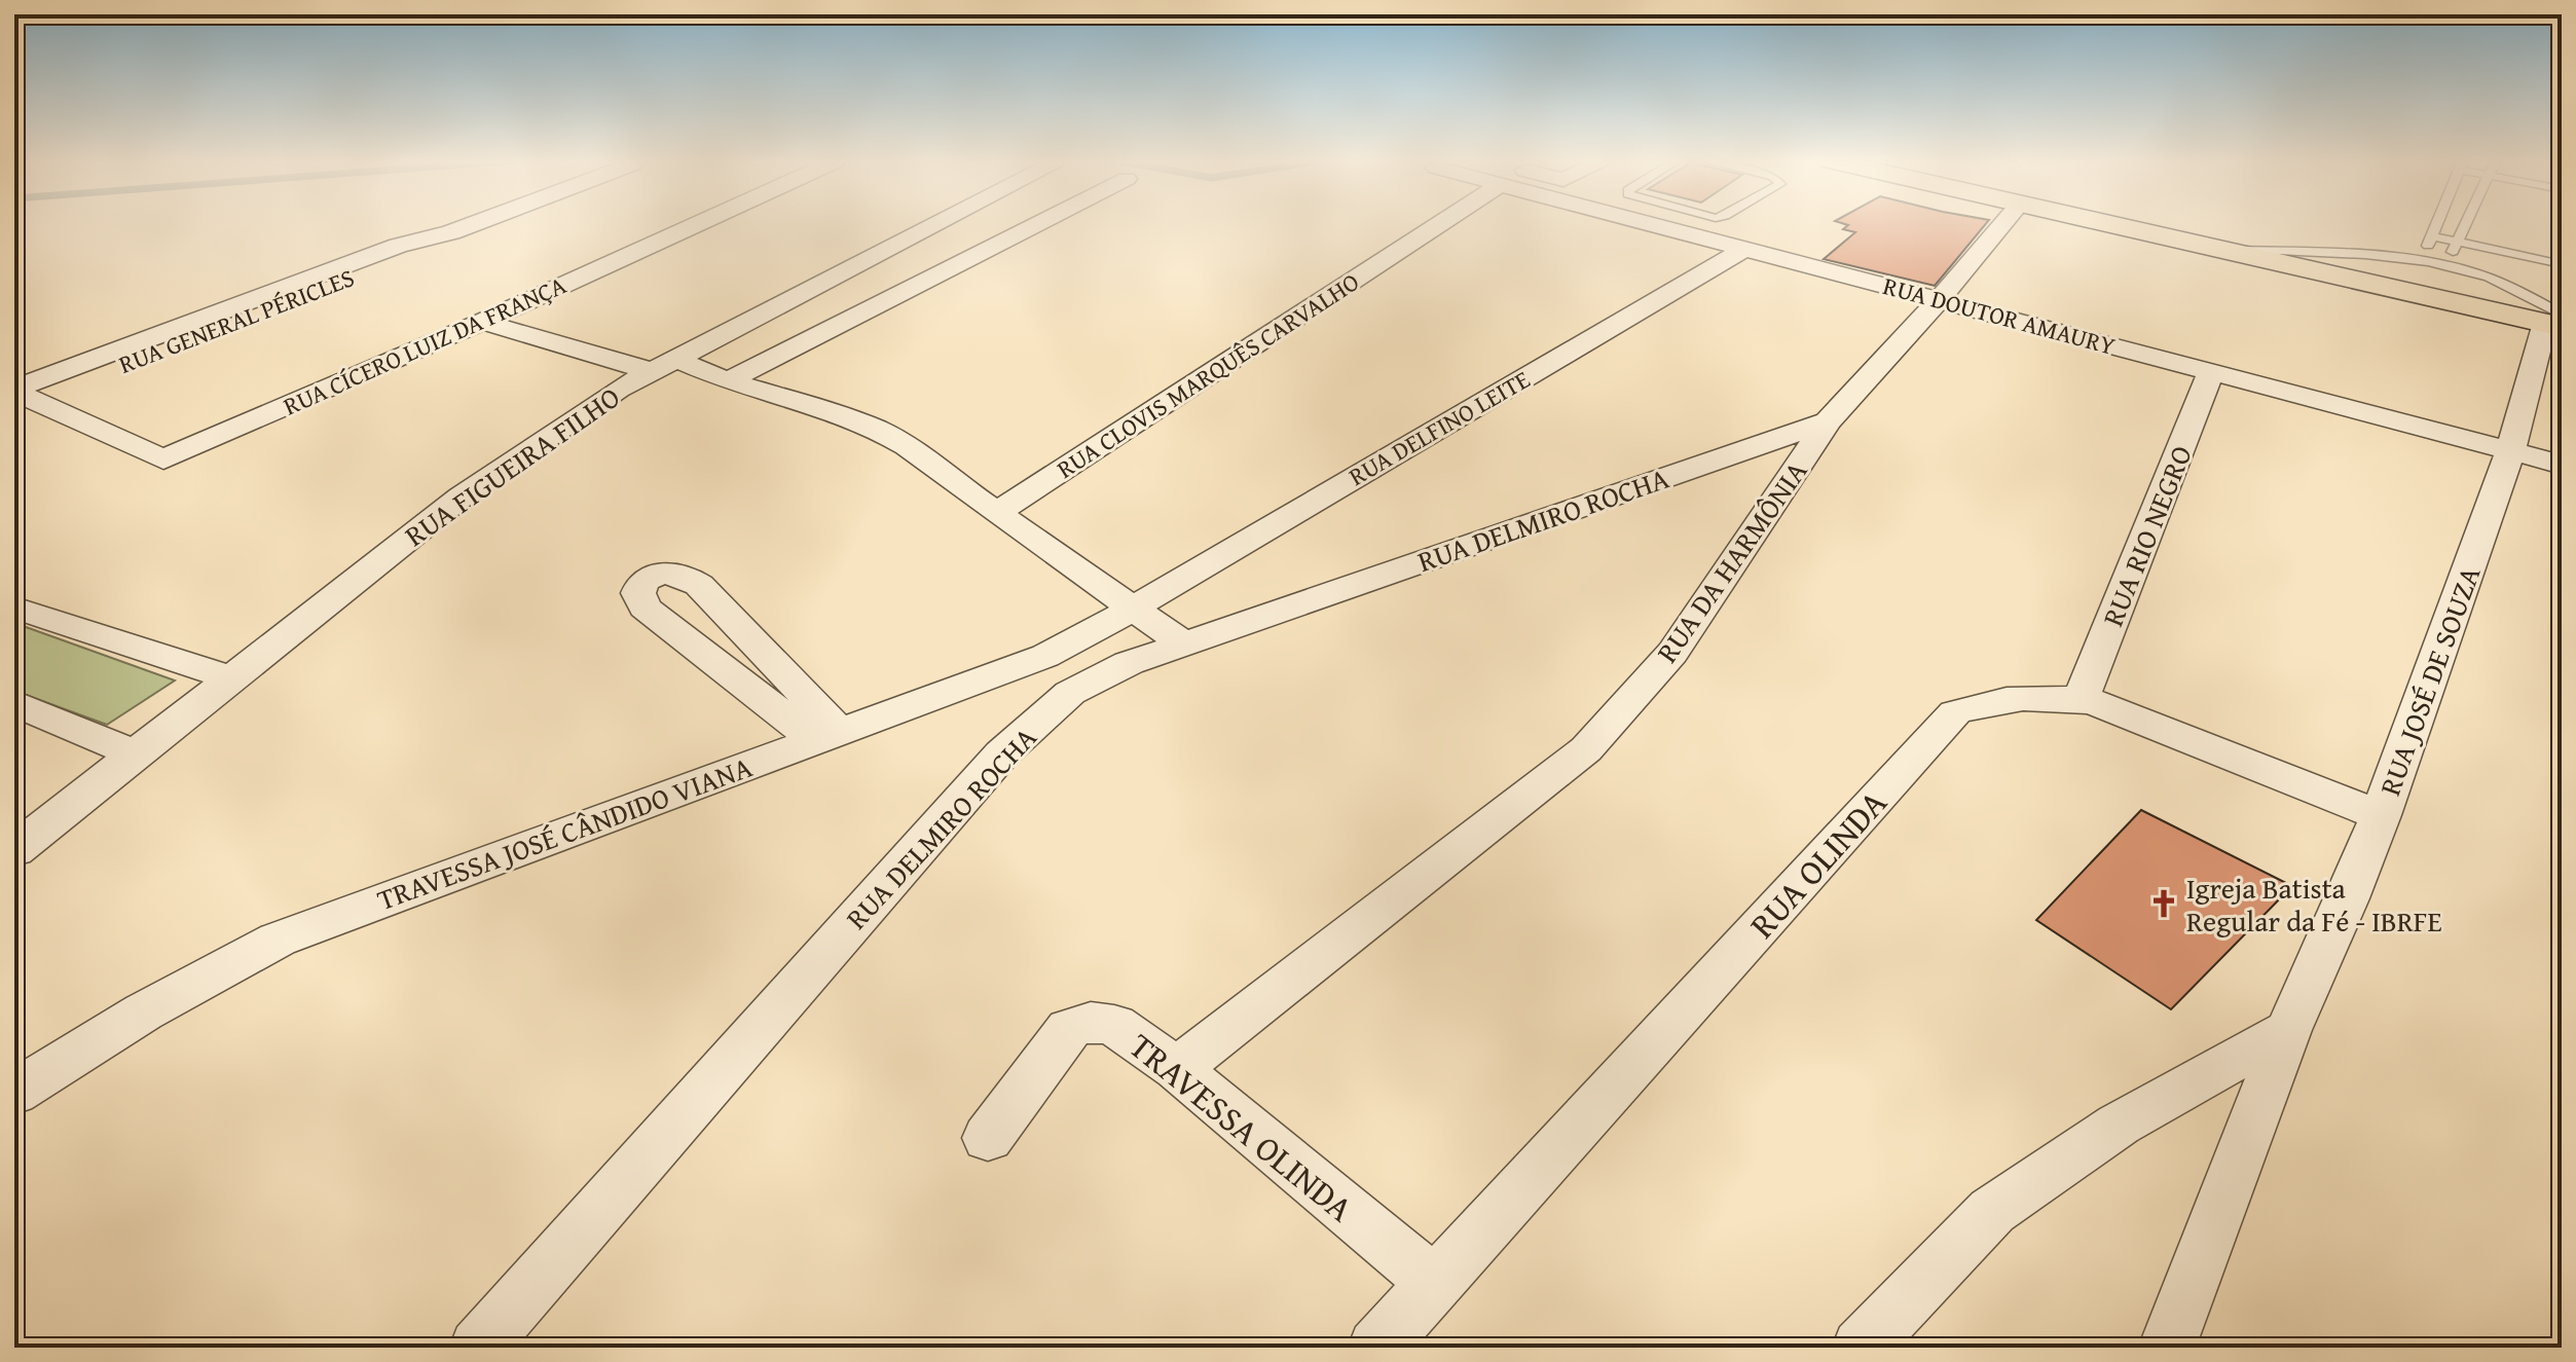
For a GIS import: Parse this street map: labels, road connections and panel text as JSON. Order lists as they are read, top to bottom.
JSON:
{
  "streets": {
    "street": [
      "RUA DOUTOR AMAURY",
      "RUA GENERAL PÉRICLES",
      "RUA CÍCERO LUIZ DA FRANÇA",
      "RUA CLOVIS MARQUÊS CARVALHO",
      "RUA DELFINO LEITE",
      "RUA FIGUEIRA FILHO",
      "RUA DELMIRO ROCHA",
      "RUA RIO NEGRO",
      "RUA DA HARMÔNIA",
      "RUA JOSÉ DE SOUZA",
      "TRAVESSA JOSÉ CÂNDIDO VIANA",
      "RUA OLINDA",
      "TRAVESSA OLINDA"
    ]
  },
  "crossings": [
    ["RUA DOUTOR AMAURY", "RUA DELFINO LEITE"],
    ["RUA DOUTOR AMAURY", "RUA RIO NEGRO"],
    ["RUA DOUTOR AMAURY", "RUA DA HARMÔNIA"],
    ["RUA DOUTOR AMAURY", "RUA JOSÉ DE SOUZA"],
    ["RUA GENERAL PÉRICLES", "RUA CÍCERO LUIZ DA FRANÇA"],
    ["RUA DELFINO LEITE", "TRAVESSA JOSÉ CÂNDIDO VIANA"],
    ["RUA DELMIRO ROCHA", "RUA DA HARMÔNIA"],
    ["RUA RIO NEGRO", "RUA OLINDA"],
    ["RUA DA HARMÔNIA", "TRAVESSA OLINDA"],
    ["RUA JOSÉ DE SOUZA", "RUA OLINDA"],
    ["RUA OLINDA", "TRAVESSA OLINDA"]
  ],
  "places": {
    "church": ["Igreja Batista Regular da Fé - IBRFE"]
  }
}
